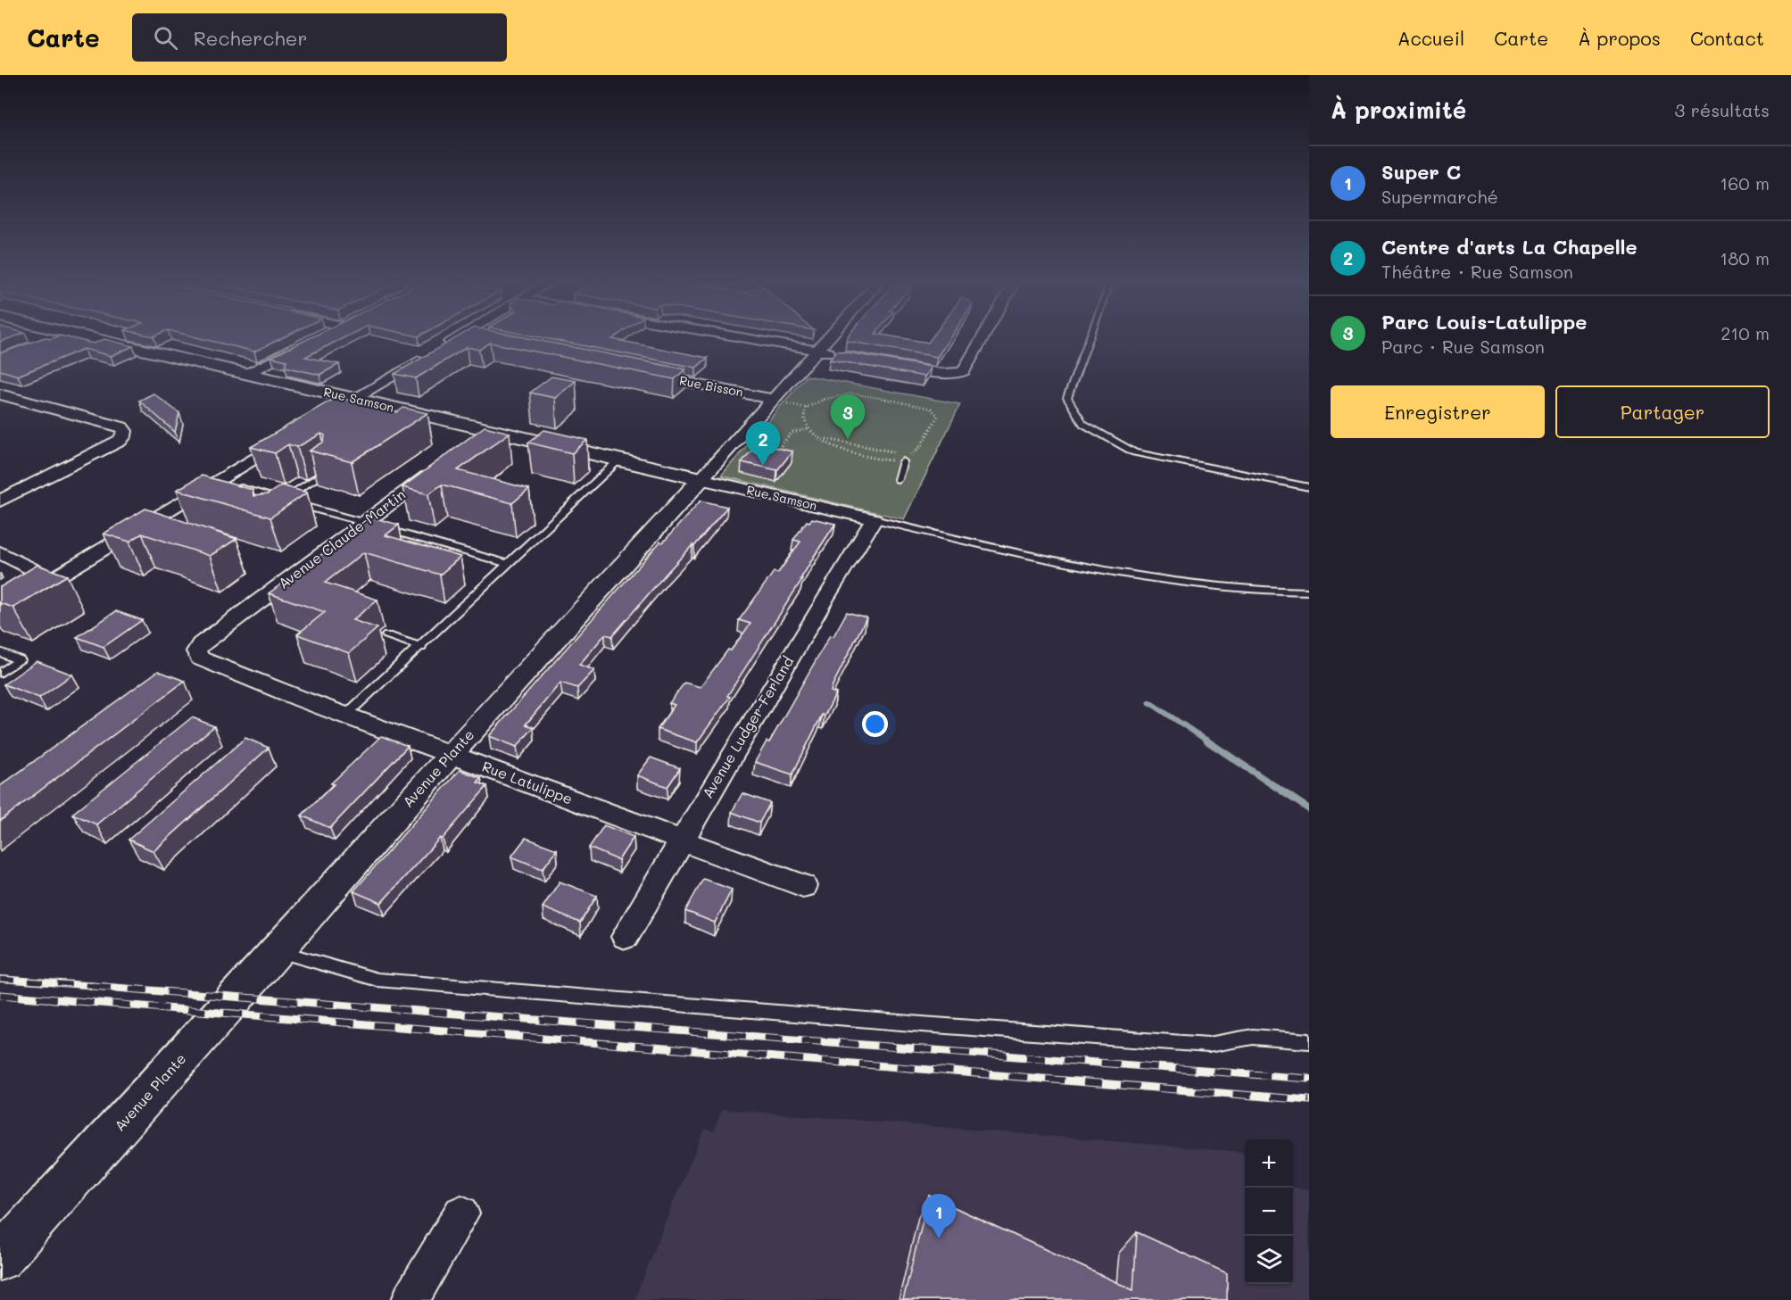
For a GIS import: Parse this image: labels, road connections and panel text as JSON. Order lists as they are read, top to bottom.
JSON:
{
  "streets": {
    "street": [
      "Rue Bisson",
      "Rue Samson",
      "Avenue Claude-Martin",
      "Avenue Ludger-Ferland",
      "Avenue Plante",
      "Rue Latulippe"
    ]
  },
  "crossings": [
    ["Rue Bisson", "Avenue Plante"],
    ["Rue Samson", "Avenue Ludger-Ferland"],
    ["Rue Samson", "Avenue Plante"],
    ["Avenue Claude-Martin", "Rue Latulippe"],
    ["Avenue Ludger-Ferland", "Rue Latulippe"],
    ["Avenue Plante", "Rue Latulippe"]
  ],
  "page": {
    "header": "Carte",
    "search": "Rechercher",
    "nav": [
      "Accueil",
      "Carte",
      "À propos",
      "Contact"
    ],
    "heading": ["À proximité", "3 résultats"],
    "list": [
      {
        "mark": "1",
        "name": "Super C",
        "note": "Supermarché",
        "value": "160 m"
      },
      {
        "mark": "2",
        "name": "Centre d'arts La Chapelle",
        "note": "Théâtre · Rue Samson",
        "value": "180 m"
      },
      {
        "mark": "3",
        "name": "Parc Louis-Latulippe",
        "note": "Parc · Rue Samson",
        "value": "210 m"
      }
    ],
    "buttons": ["Enregistrer", "Partager"],
    "pins": ["3", "2", "1"],
    "map_buttons": ["+", "−"]
  }
}
